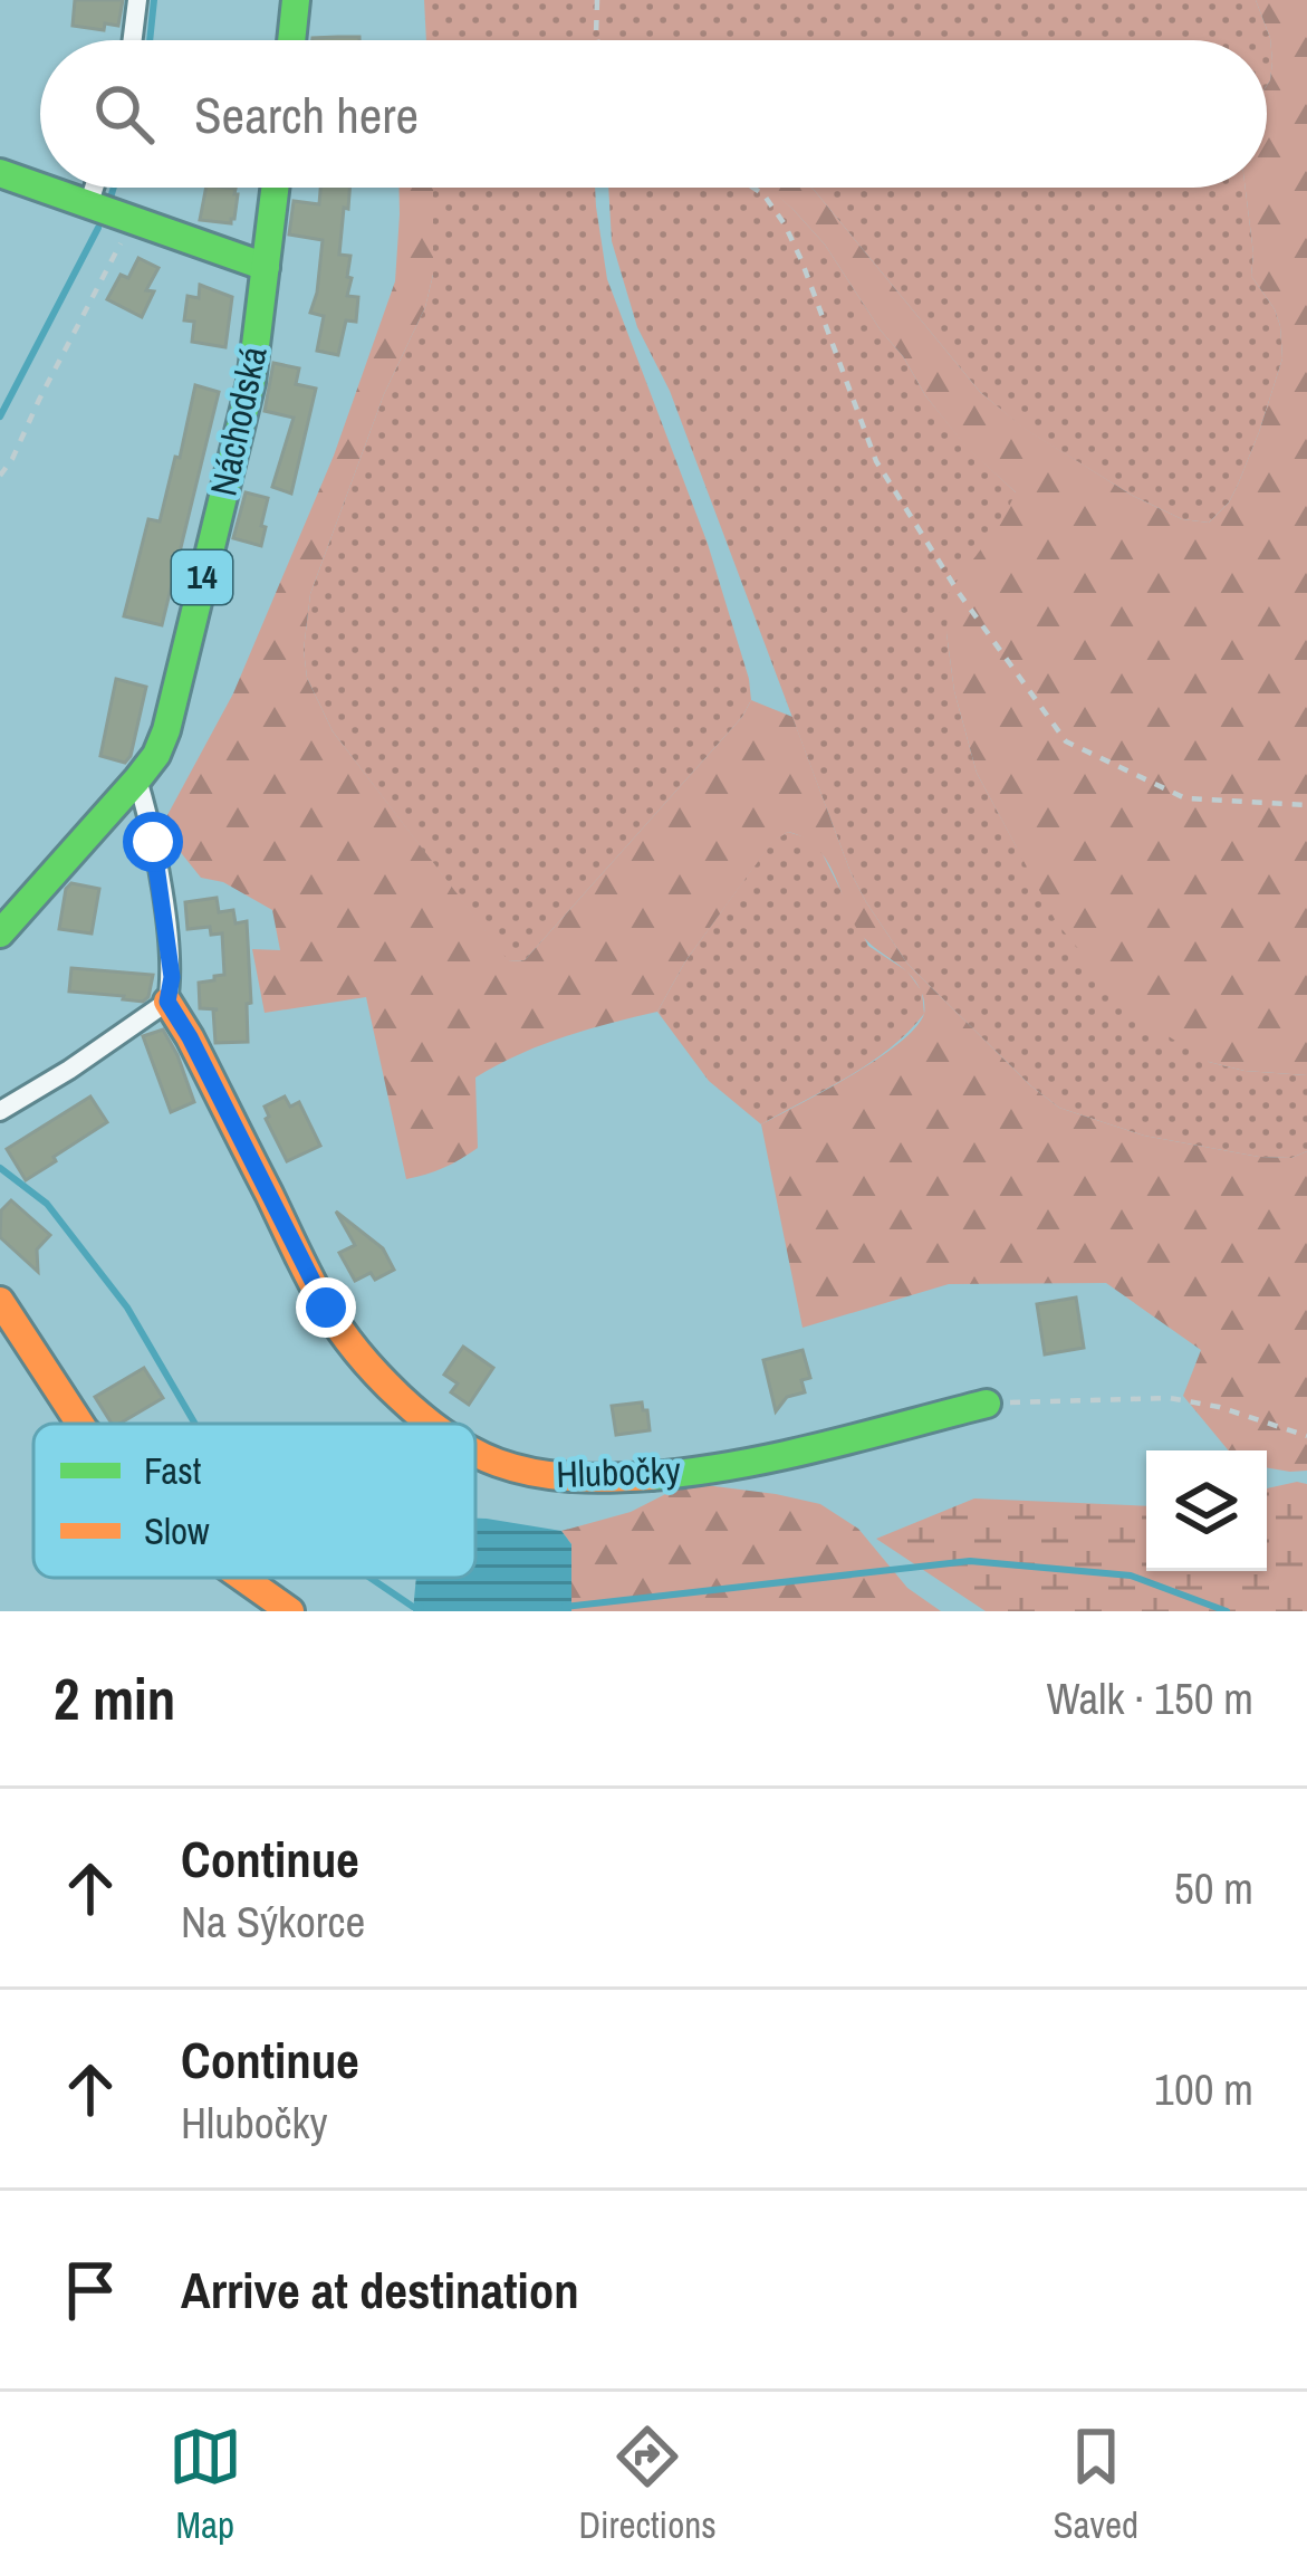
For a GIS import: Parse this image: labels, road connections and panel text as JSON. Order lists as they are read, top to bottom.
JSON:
{
  "streets": {
    "street": ["Náchodská", "14", "Hlubočky"]
  },
  "legend": ["Fast", "Slow"],
  "page": {
    "search": "Search here",
    "heading": ["2 min", "Walk · 150 m"],
    "list": [
      ["Continue", "Na Sýkorce", "50 m"],
      ["Continue", "Hlubočky", "100 m"],
      "Arrive at destination"
    ],
    "nav": ["Map", "Directions", "Saved"]
  }
}
